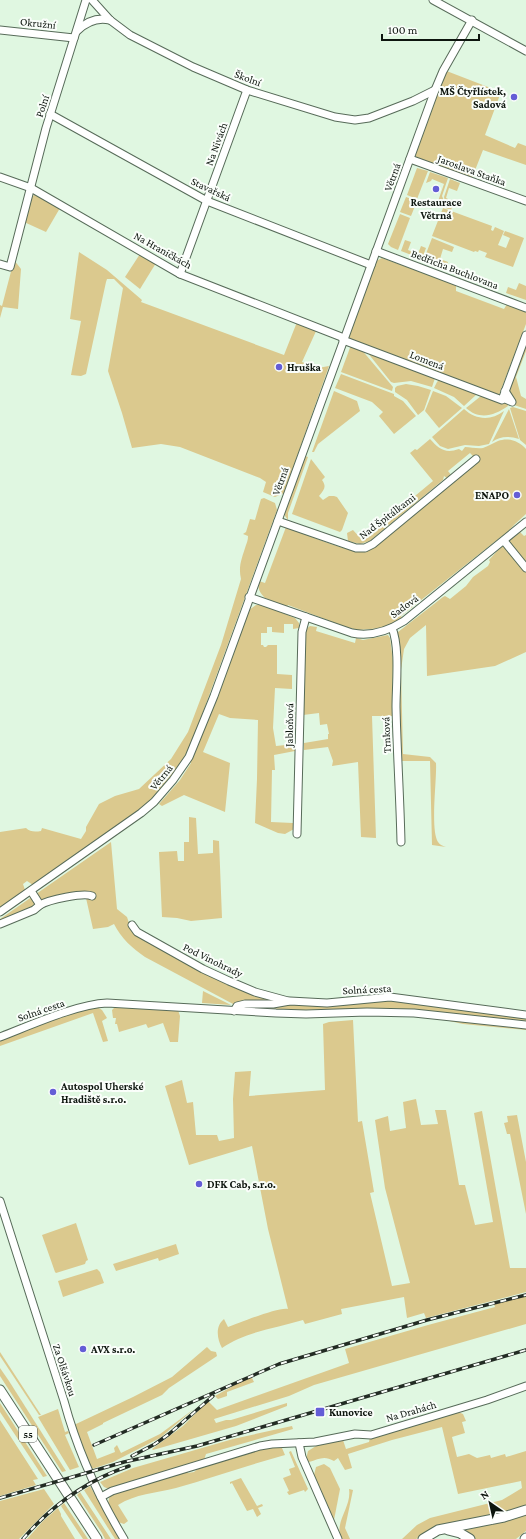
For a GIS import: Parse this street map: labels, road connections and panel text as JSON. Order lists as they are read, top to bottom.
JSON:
{
  "streets": {
    "main road": ["55"],
    "street": [
      "Okružní",
      "Školní",
      "Polní",
      "Na Nivách",
      "Jaroslava Staňka",
      "Větrná",
      "Stavařská",
      "Na Hraničkách",
      "Bedřicha Buchlovana",
      "Lomená",
      "Nad Špitálkami",
      "Sadová",
      "Jabloňová",
      "Trnková",
      "Pod Vinohrady",
      "Solná cesta",
      "Za Olšávkou",
      "Na Drahách"
    ]
  },
  "crossings": [
    ["Okružní", "Polní"],
    ["Školní", "Na Nivách"],
    ["Školní", "Větrná"],
    ["Polní", "Stavařská"],
    ["Polní", "Na Hraničkách"],
    ["Na Nivách", "Stavařská"],
    ["Na Nivách", "Na Hraničkách"],
    ["Jaroslava Staňka", "Větrná"],
    ["Větrná", "Stavařská"],
    ["Větrná", "Na Hraničkách"],
    ["Větrná", "Bedřicha Buchlovana"],
    ["Větrná", "Lomená"],
    ["Větrná", "Nad Špitálkami"],
    ["Větrná", "Sadová"],
    ["Na Hraničkách", "Lomená"],
    ["Sadová", "Jabloňová"],
    ["Sadová", "Trnková"],
    ["Pod Vinohrady", "Solná cesta"],
    ["Za Olšávkou", "Na Drahách"]
  ],
  "places": {
    "other": [
      "MŠ Čtyřlístek, Sadová",
      "Restaurace Větrná",
      "Hruška",
      "ENAPO",
      "Autospol Uherské Hradiště s.r.o.",
      "DFK Cab, s.r.o.",
      "AVX s.r.o."
    ],
    "transit": ["Kunovice"]
  },
  "scale_bar": "100 m",
  "north": "top left"
}
